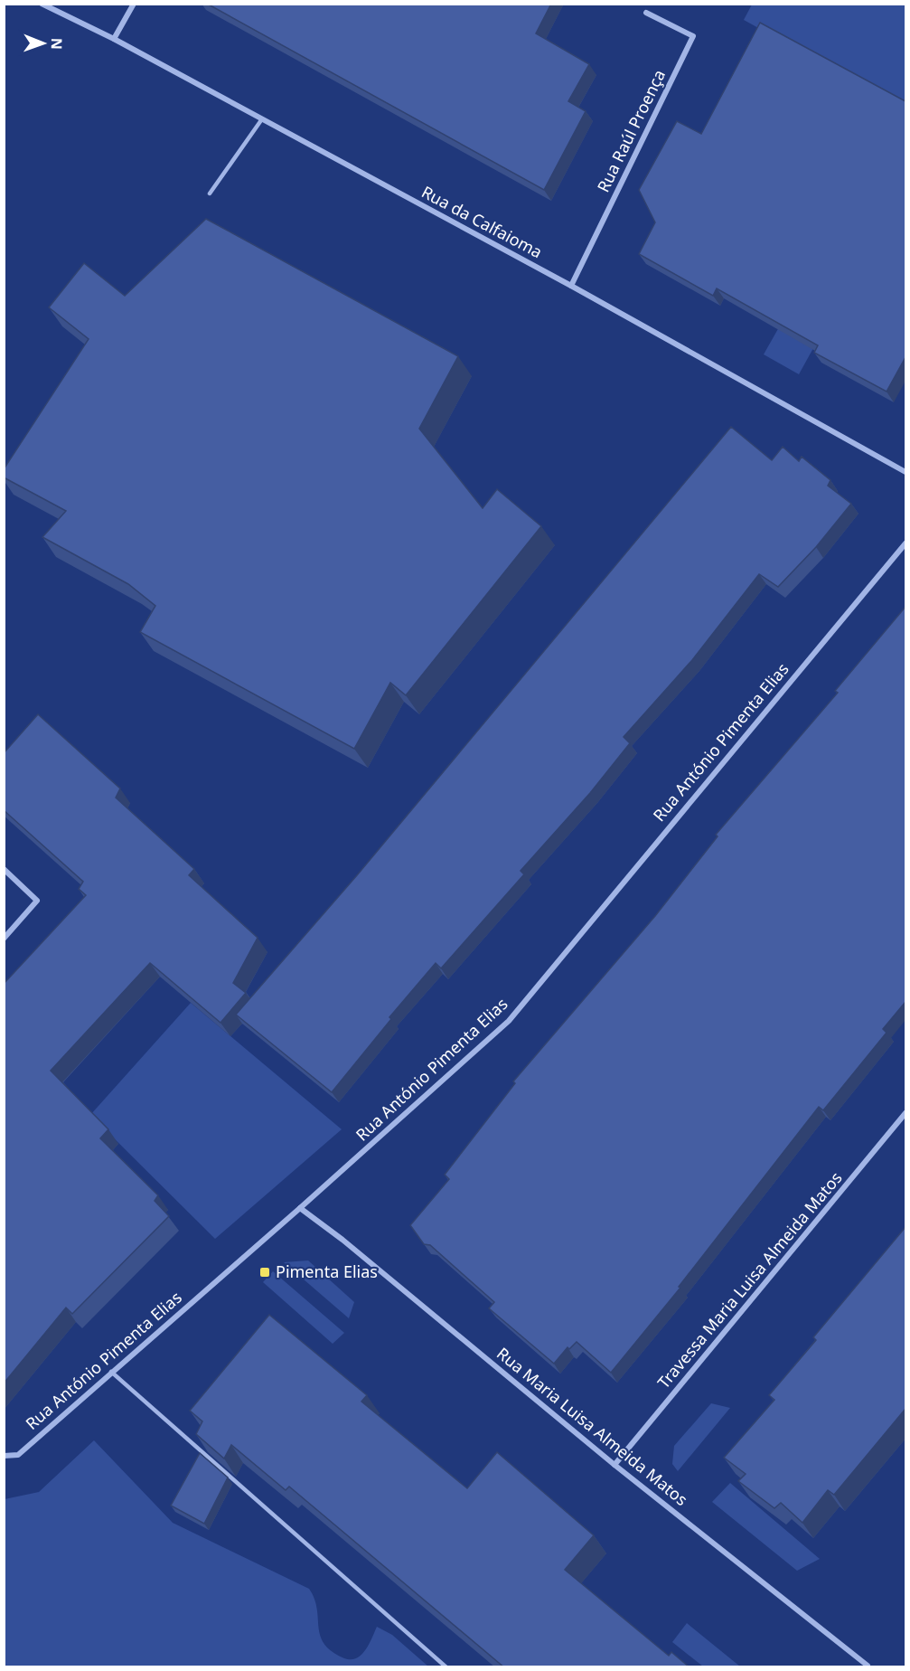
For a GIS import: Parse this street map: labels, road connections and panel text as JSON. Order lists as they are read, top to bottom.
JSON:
{
  "streets": {
    "street": [
      "Rua Raúl Proença",
      "Rua da Calfaioma",
      "Rua António Pimenta Elias",
      "Travessa Maria Luisa Almeida Matos",
      "Rua Maria Luisa Almeida Matos"
    ]
  },
  "crossings": [
    ["Rua Raúl Proença", "Rua da Calfaioma"],
    ["Rua António Pimenta Elias", "Rua Maria Luisa Almeida Matos"],
    ["Travessa Maria Luisa Almeida Matos", "Rua Maria Luisa Almeida Matos"]
  ],
  "places": {
    "transit": ["Pimenta Elias"]
  },
  "north": "right"
}
